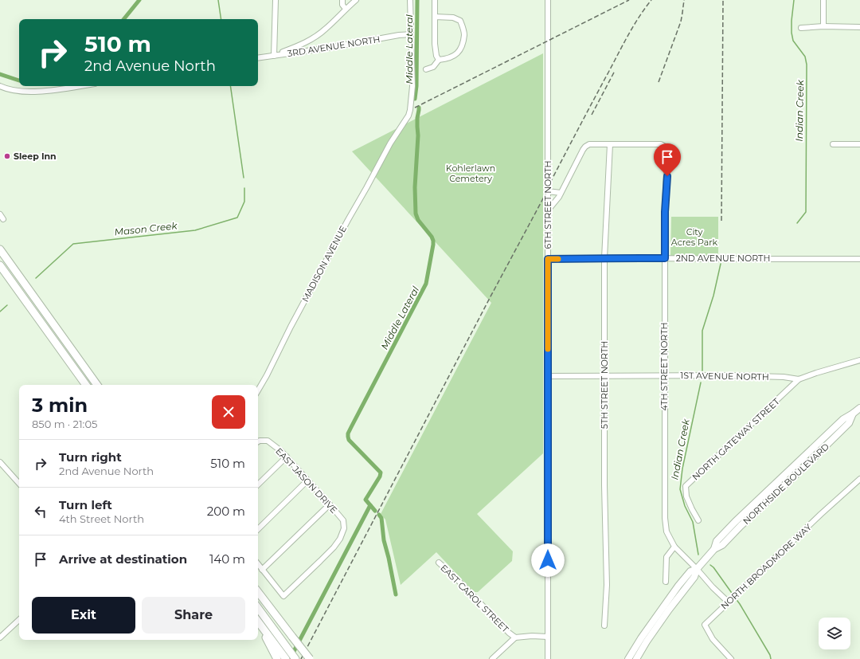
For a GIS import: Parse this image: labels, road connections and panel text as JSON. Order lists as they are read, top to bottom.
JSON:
{
  "streets": {
    "main road": ["NORTHSIDE BOULEVARD"],
    "street": [
      "3RD AVENUE NORTH",
      "6TH STREET NORTH",
      "2ND AVENUE NORTH",
      "MADISON AVENUE",
      "4TH STREET NORTH",
      "1ST AVENUE NORTH",
      "5TH STREET NORTH",
      "NORTH GATEWAY STREET",
      "EAST JASON DRIVE",
      "NORTH BROADMORE WAY",
      "EAST CAROL STREET"
    ]
  },
  "crossings": [
    ["3RD AVENUE NORTH", "MADISON AVENUE"],
    ["6TH STREET NORTH", "2ND AVENUE NORTH"],
    ["6TH STREET NORTH", "1ST AVENUE NORTH"],
    ["6TH STREET NORTH", "EAST CAROL STREET"],
    ["2ND AVENUE NORTH", "4TH STREET NORTH"],
    ["2ND AVENUE NORTH", "5TH STREET NORTH"],
    ["4TH STREET NORTH", "1ST AVENUE NORTH"],
    ["4TH STREET NORTH", "5TH STREET NORTH"],
    ["4TH STREET NORTH", "NORTHSIDE BOULEVARD"],
    ["4TH STREET NORTH", "NORTH BROADMORE WAY"],
    ["1ST AVENUE NORTH", "5TH STREET NORTH"],
    ["1ST AVENUE NORTH", "NORTH GATEWAY STREET"]
  ],
  "water": ["Middle Lateral", "Indian Creek", "Mason Creek"],
  "parks": ["Kohlerlawn Cemetery", "City Acres Park"],
  "places": ["Sleep Inn"],
  "page": {
    "turn": ["510 m", "2nd Avenue North"],
    "heading": ["3 min", "850 m · 21:05"],
    "list": [
      {
        "name": "Turn right",
        "note": "2nd Avenue North",
        "value": "510 m"
      },
      {
        "name": "Turn left",
        "note": "4th Street North",
        "value": "200 m"
      },
      {
        "name": "Arrive at destination",
        "value": "140 m"
      }
    ],
    "buttons": ["Exit", "Share"]
  }
}
